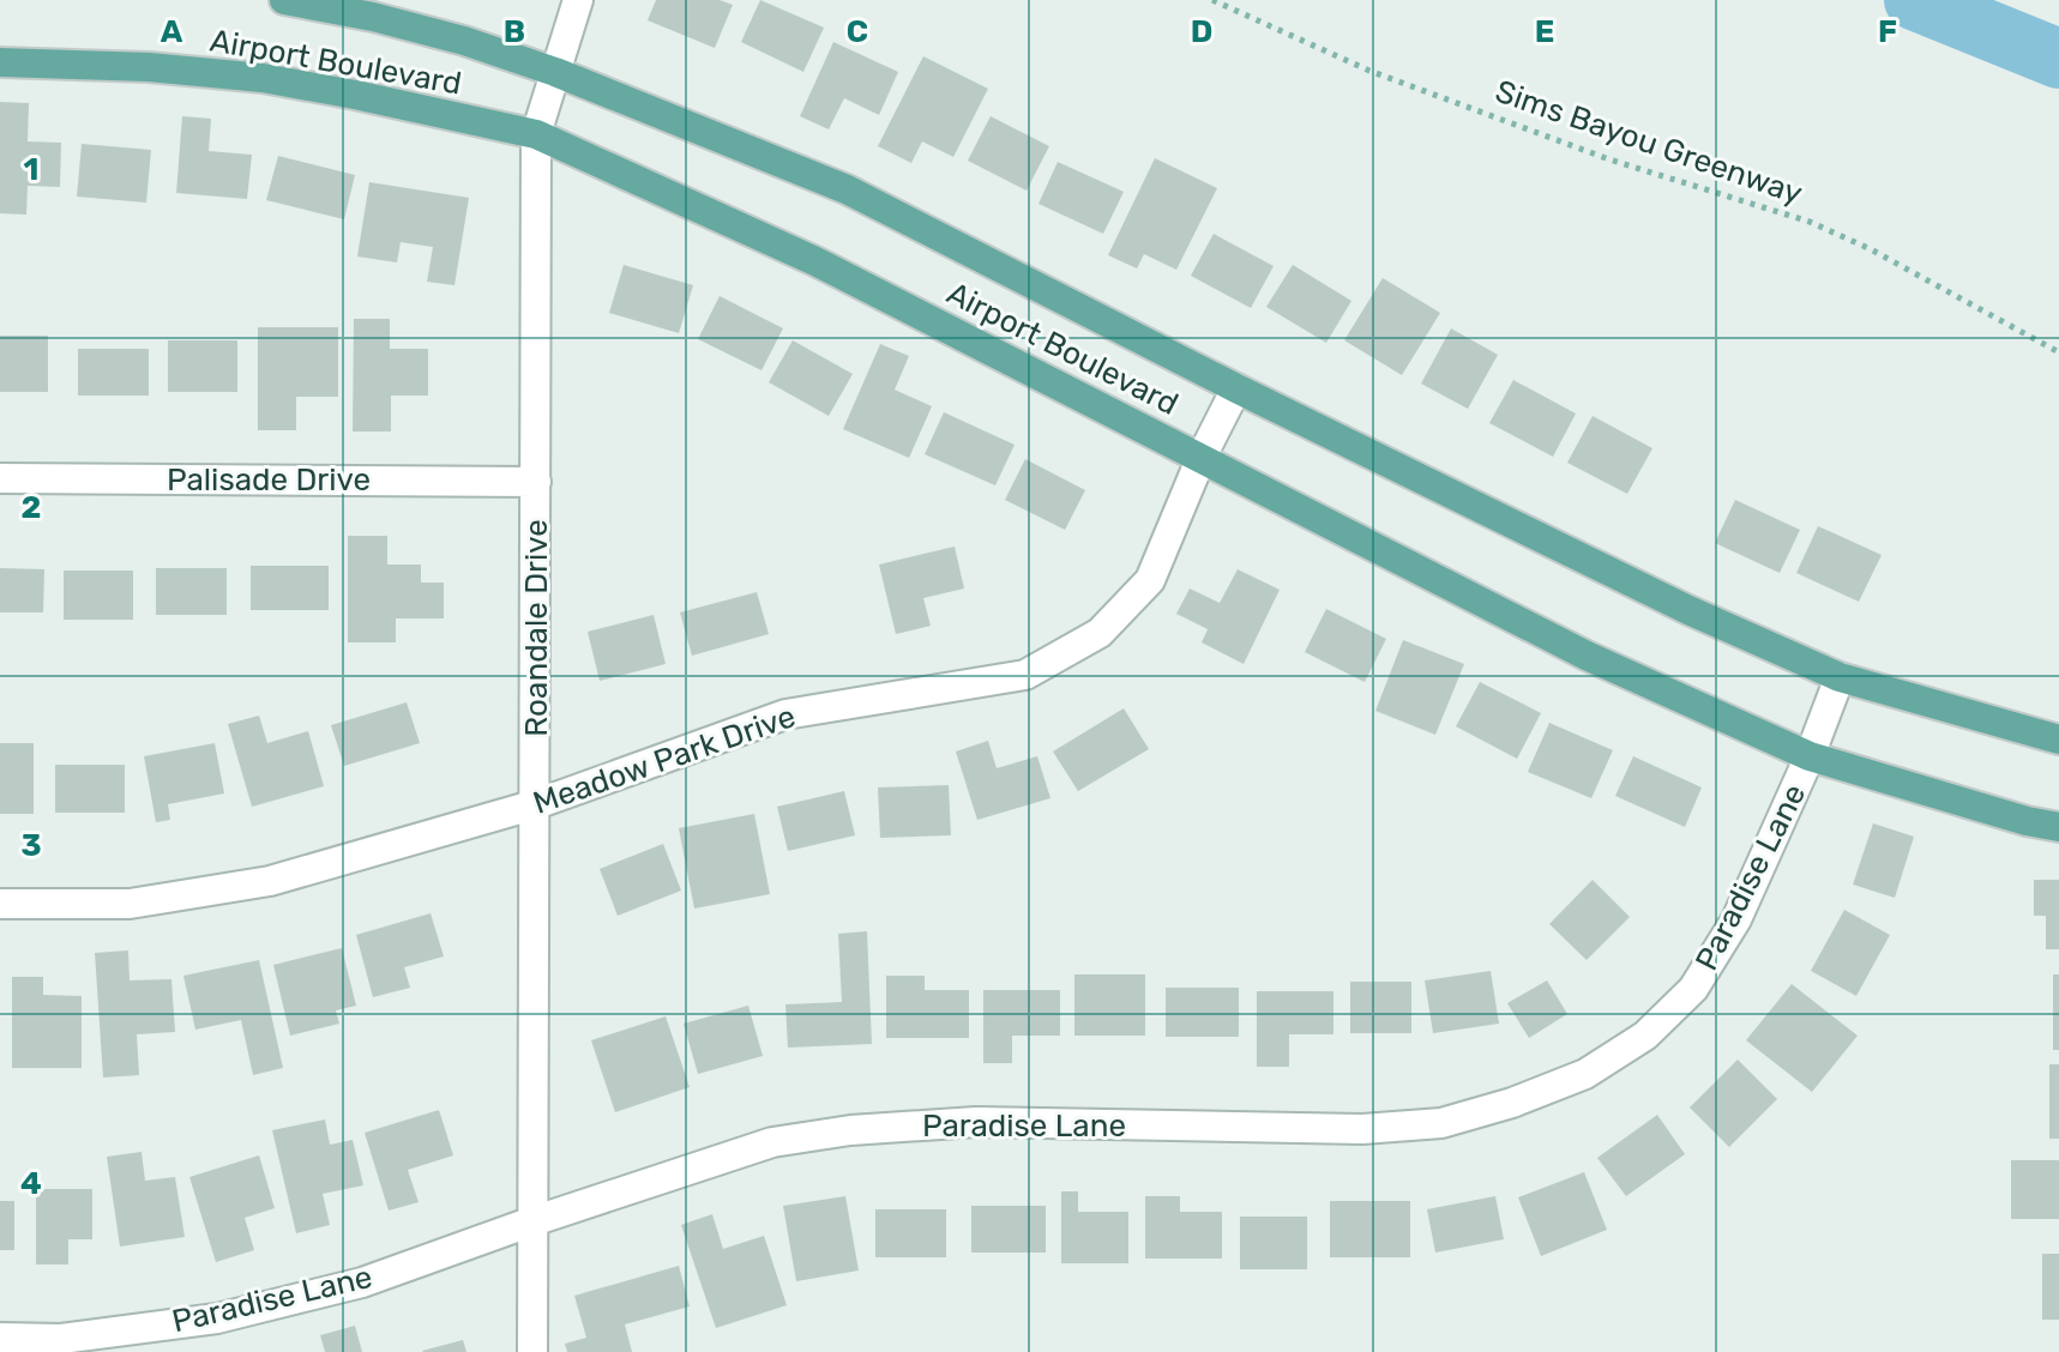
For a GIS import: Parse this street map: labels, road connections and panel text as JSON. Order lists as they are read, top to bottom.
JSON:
{
  "streets": {
    "main road": ["Airport Boulevard"],
    "street": [
      "Palisade Drive",
      "Roandale Drive",
      "Meadow Park Drive",
      "Paradise Lane"
    ],
    "path": ["Sims Bayou Greenway"]
  },
  "crossings": [
    ["Airport Boulevard", "Roandale Drive"],
    ["Airport Boulevard", "Meadow Park Drive"],
    ["Airport Boulevard", "Paradise Lane"],
    ["Palisade Drive", "Roandale Drive"],
    ["Roandale Drive", "Meadow Park Drive"],
    ["Roandale Drive", "Paradise Lane"]
  ],
  "grid": {
    "columns": [
      "A",
      "B",
      "C",
      "D",
      "E",
      "F"
    ],
    "rows": [
      "1",
      "2",
      "3",
      "4"
    ]
  }
}
